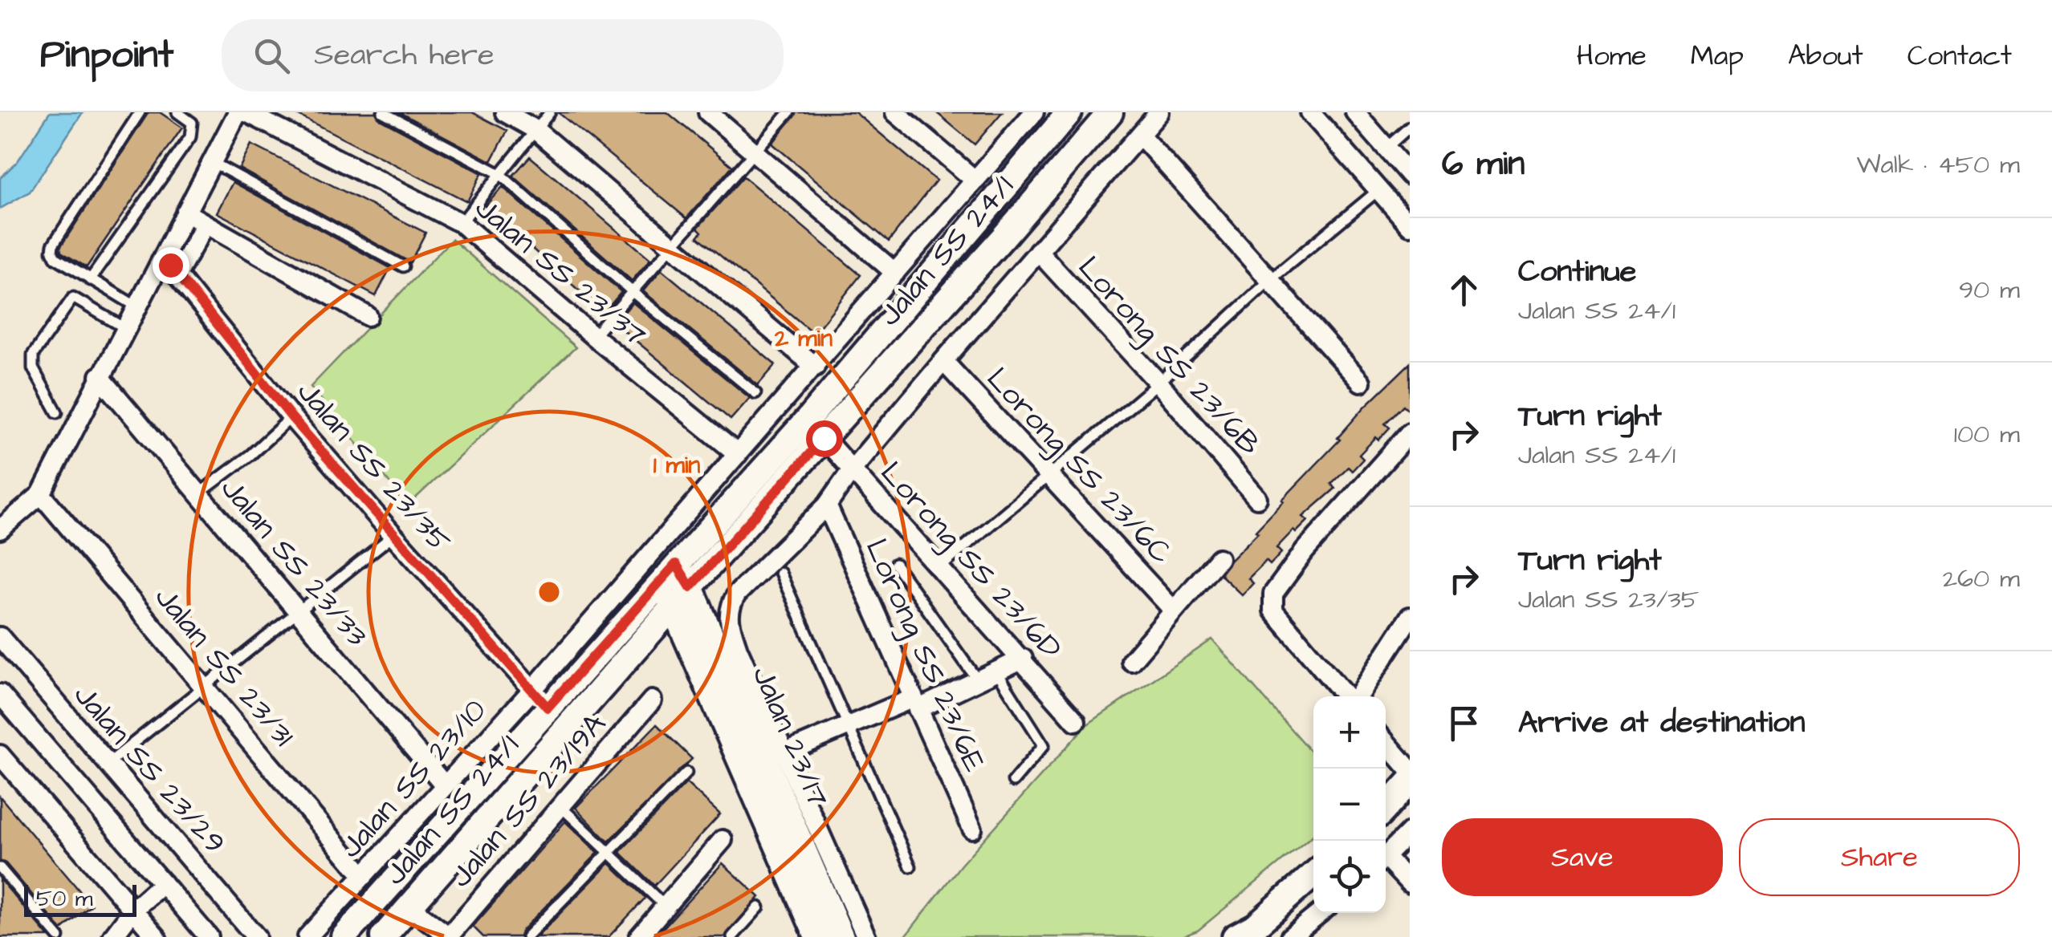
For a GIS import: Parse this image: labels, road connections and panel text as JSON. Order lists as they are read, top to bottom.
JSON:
{
  "streets": {
    "main road": ["Jalan SS 24/1", "Jalan 23/17"],
    "street": [
      "Jalan SS 23/37",
      "Lorong SS 23/6B",
      "Lorong SS 23/6C",
      "Jalan SS 23/35",
      "Lorong SS 23/6D",
      "Jalan SS 23/33",
      "Lorong SS 23/6E",
      "Jalan SS 23/31",
      "Jalan SS 23/29",
      "Jalan SS 23/10",
      "Jalan SS 23/19A"
    ]
  },
  "crossings": [
    ["Jalan SS 24/1", "Jalan SS 23/35"],
    ["Jalan SS 24/1", "Lorong SS 23/6D"],
    ["Jalan SS 24/1", "Jalan 23/17"],
    ["Jalan SS 24/1", "Jalan SS 23/10"],
    ["Jalan SS 23/37", "Jalan SS 23/10"],
    ["Jalan SS 23/35", "Jalan SS 23/10"],
    ["Jalan SS 23/33", "Jalan SS 23/10"],
    ["Jalan SS 23/31", "Jalan SS 23/10"]
  ],
  "scale_bar": "50 m",
  "page": {
    "header": "Pinpoint",
    "search": "Search here",
    "nav": [
      "Home",
      "Map",
      "About",
      "Contact"
    ],
    "heading": ["6 min", "Walk · 450 m"],
    "list": [
      ["Continue", "Jalan SS 24/1", "90 m"],
      ["Turn right", "Jalan SS 24/1", "100 m"],
      ["Turn right", "Jalan SS 23/35", "260 m"],
      "Arrive at destination"
    ],
    "map_buttons": ["+", "−"],
    "buttons": ["Save", "Share"],
    "scale": "50 m"
  },
  "rings": ["2 min", "1 min"]
}
